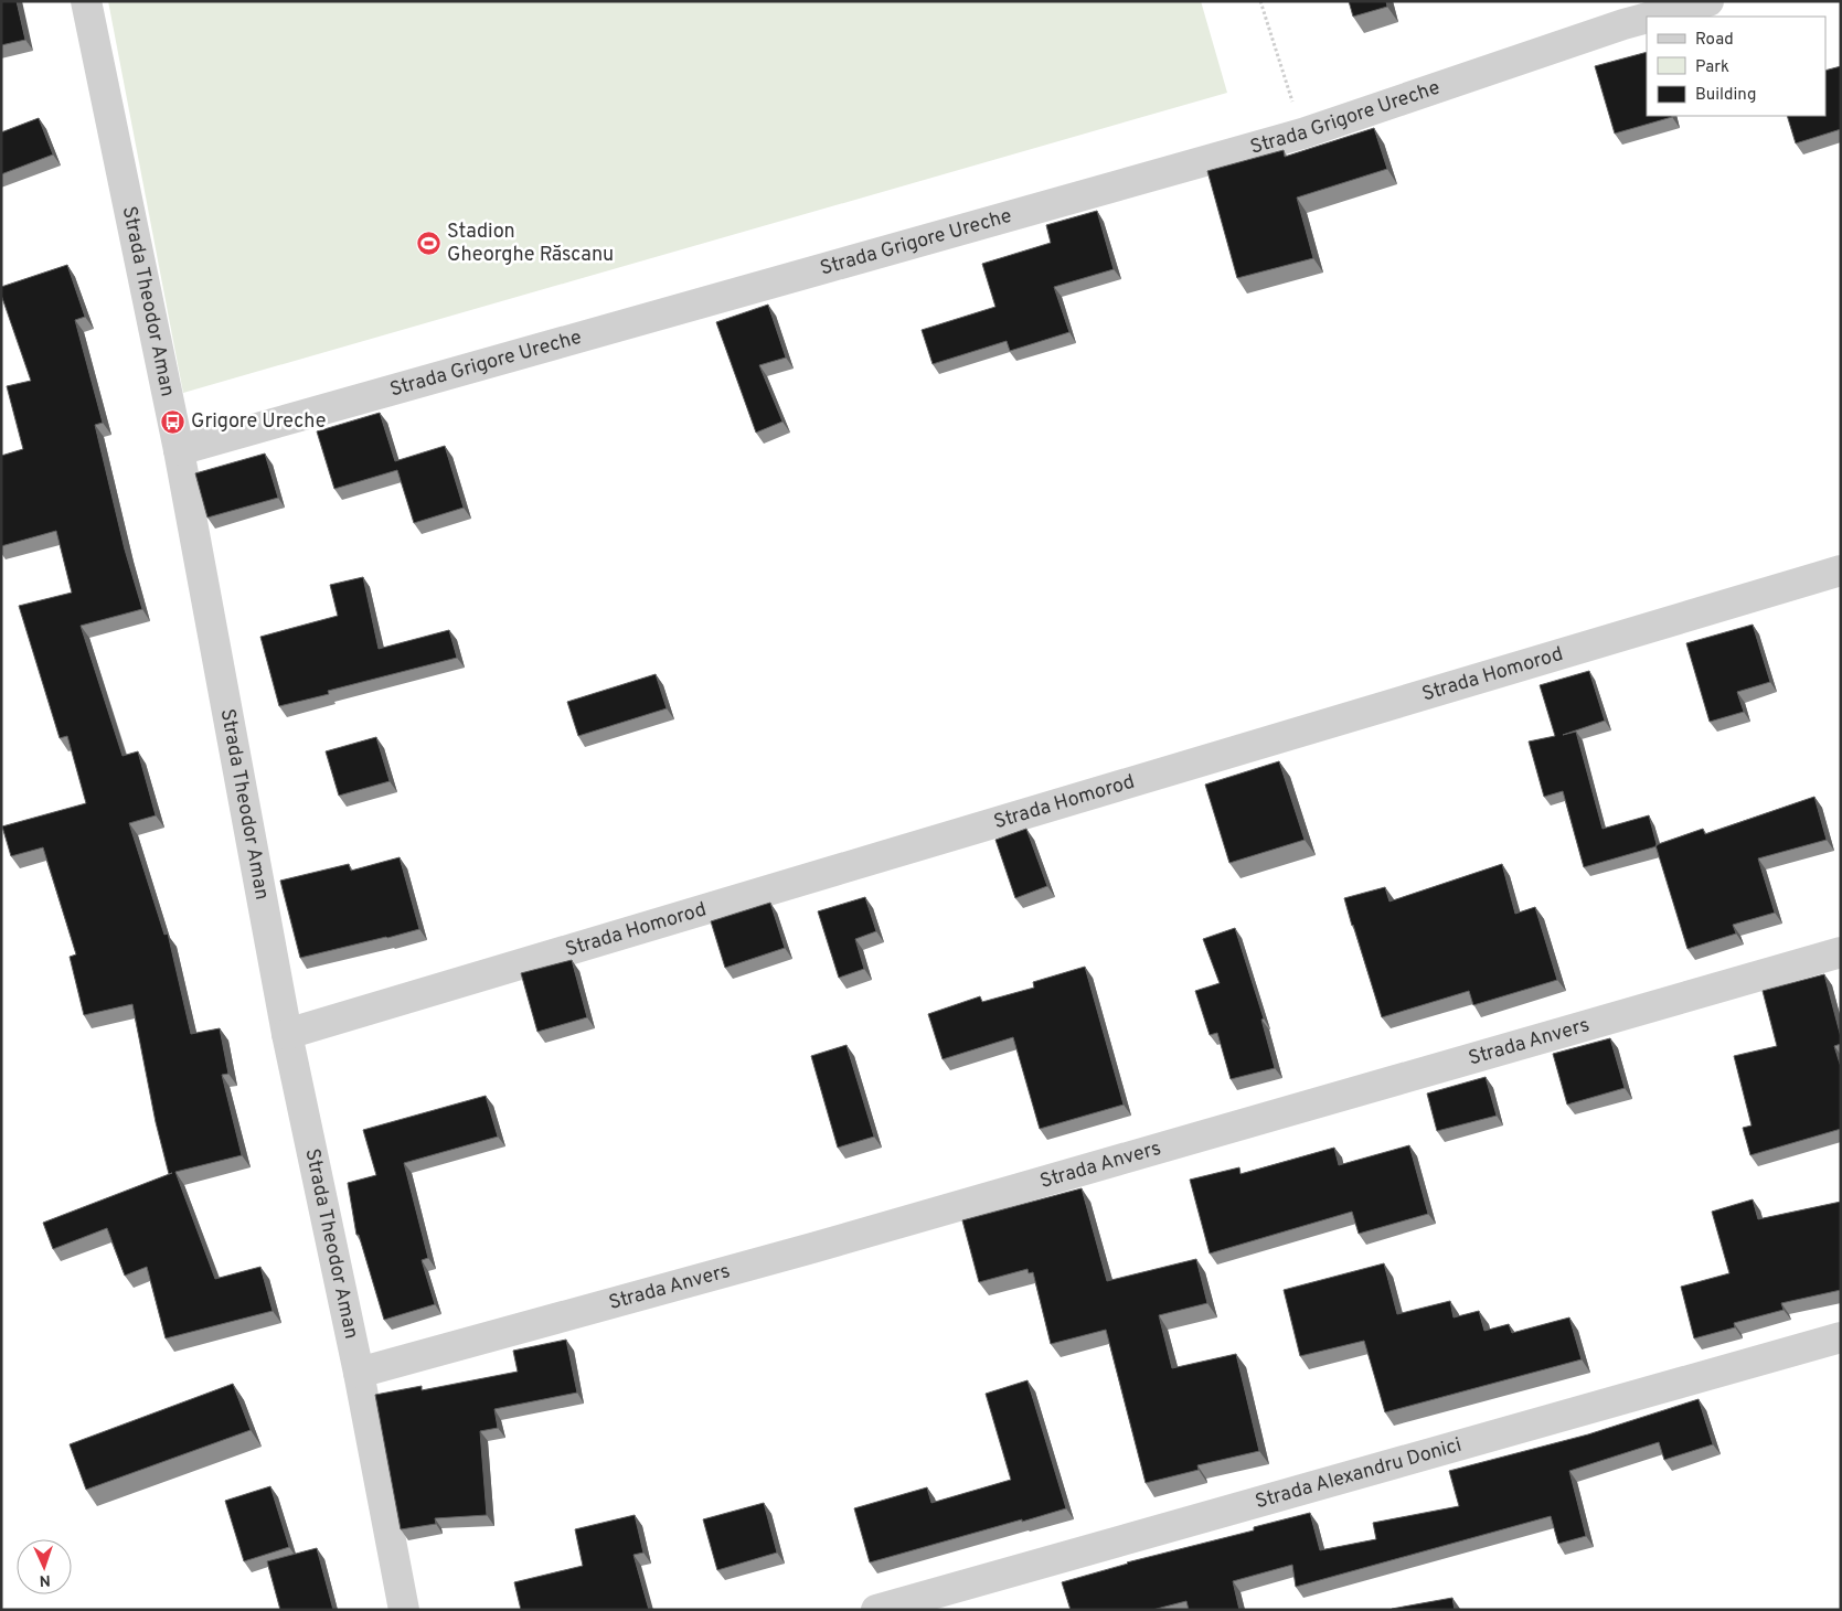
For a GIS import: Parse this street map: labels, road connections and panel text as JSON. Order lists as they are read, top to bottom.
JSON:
{
  "streets": {
    "street": [
      "Strada Grigore Ureche",
      "Strada Theodor Aman",
      "Strada Homorod",
      "Strada Anvers",
      "Strada Alexandru Donici"
    ]
  },
  "crossings": [
    ["Strada Grigore Ureche", "Strada Theodor Aman"],
    ["Strada Theodor Aman", "Strada Homorod"],
    ["Strada Theodor Aman", "Strada Anvers"]
  ],
  "places": {
    "sports": ["Stadion Gheorghe Răscanu"],
    "bus stop": ["Grigore Ureche"]
  },
  "legend": ["Road", "Park", "Building"],
  "north": "bottom"
}
